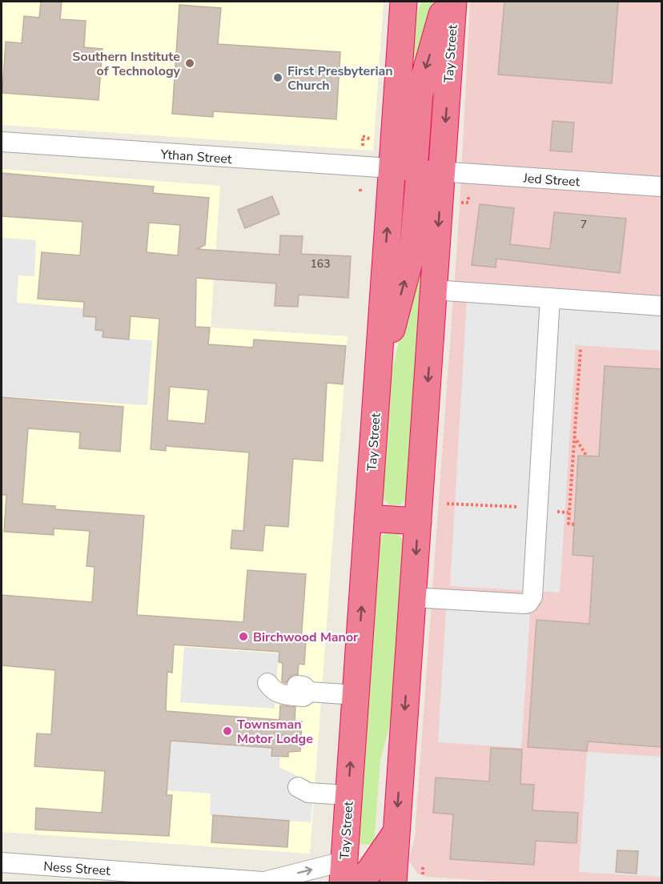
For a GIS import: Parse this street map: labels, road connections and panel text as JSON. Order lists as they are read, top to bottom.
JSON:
{
  "streets": {
    "highway": ["Tay Street"],
    "street": ["Ythan Street", "Jed Street", "Ness Street"]
  },
  "crossings": [
    ["Tay Street", "Ythan Street"],
    ["Tay Street", "Jed Street"],
    ["Tay Street", "Ness Street"],
    ["Ythan Street", "Jed Street"]
  ],
  "places": [
    "Southern Institute of Technology",
    "First Presbyterian Church",
    "Birchwood Manor",
    "Townsman Motor Lodge"
  ],
  "house_numbers": ["7", "163"]
}
